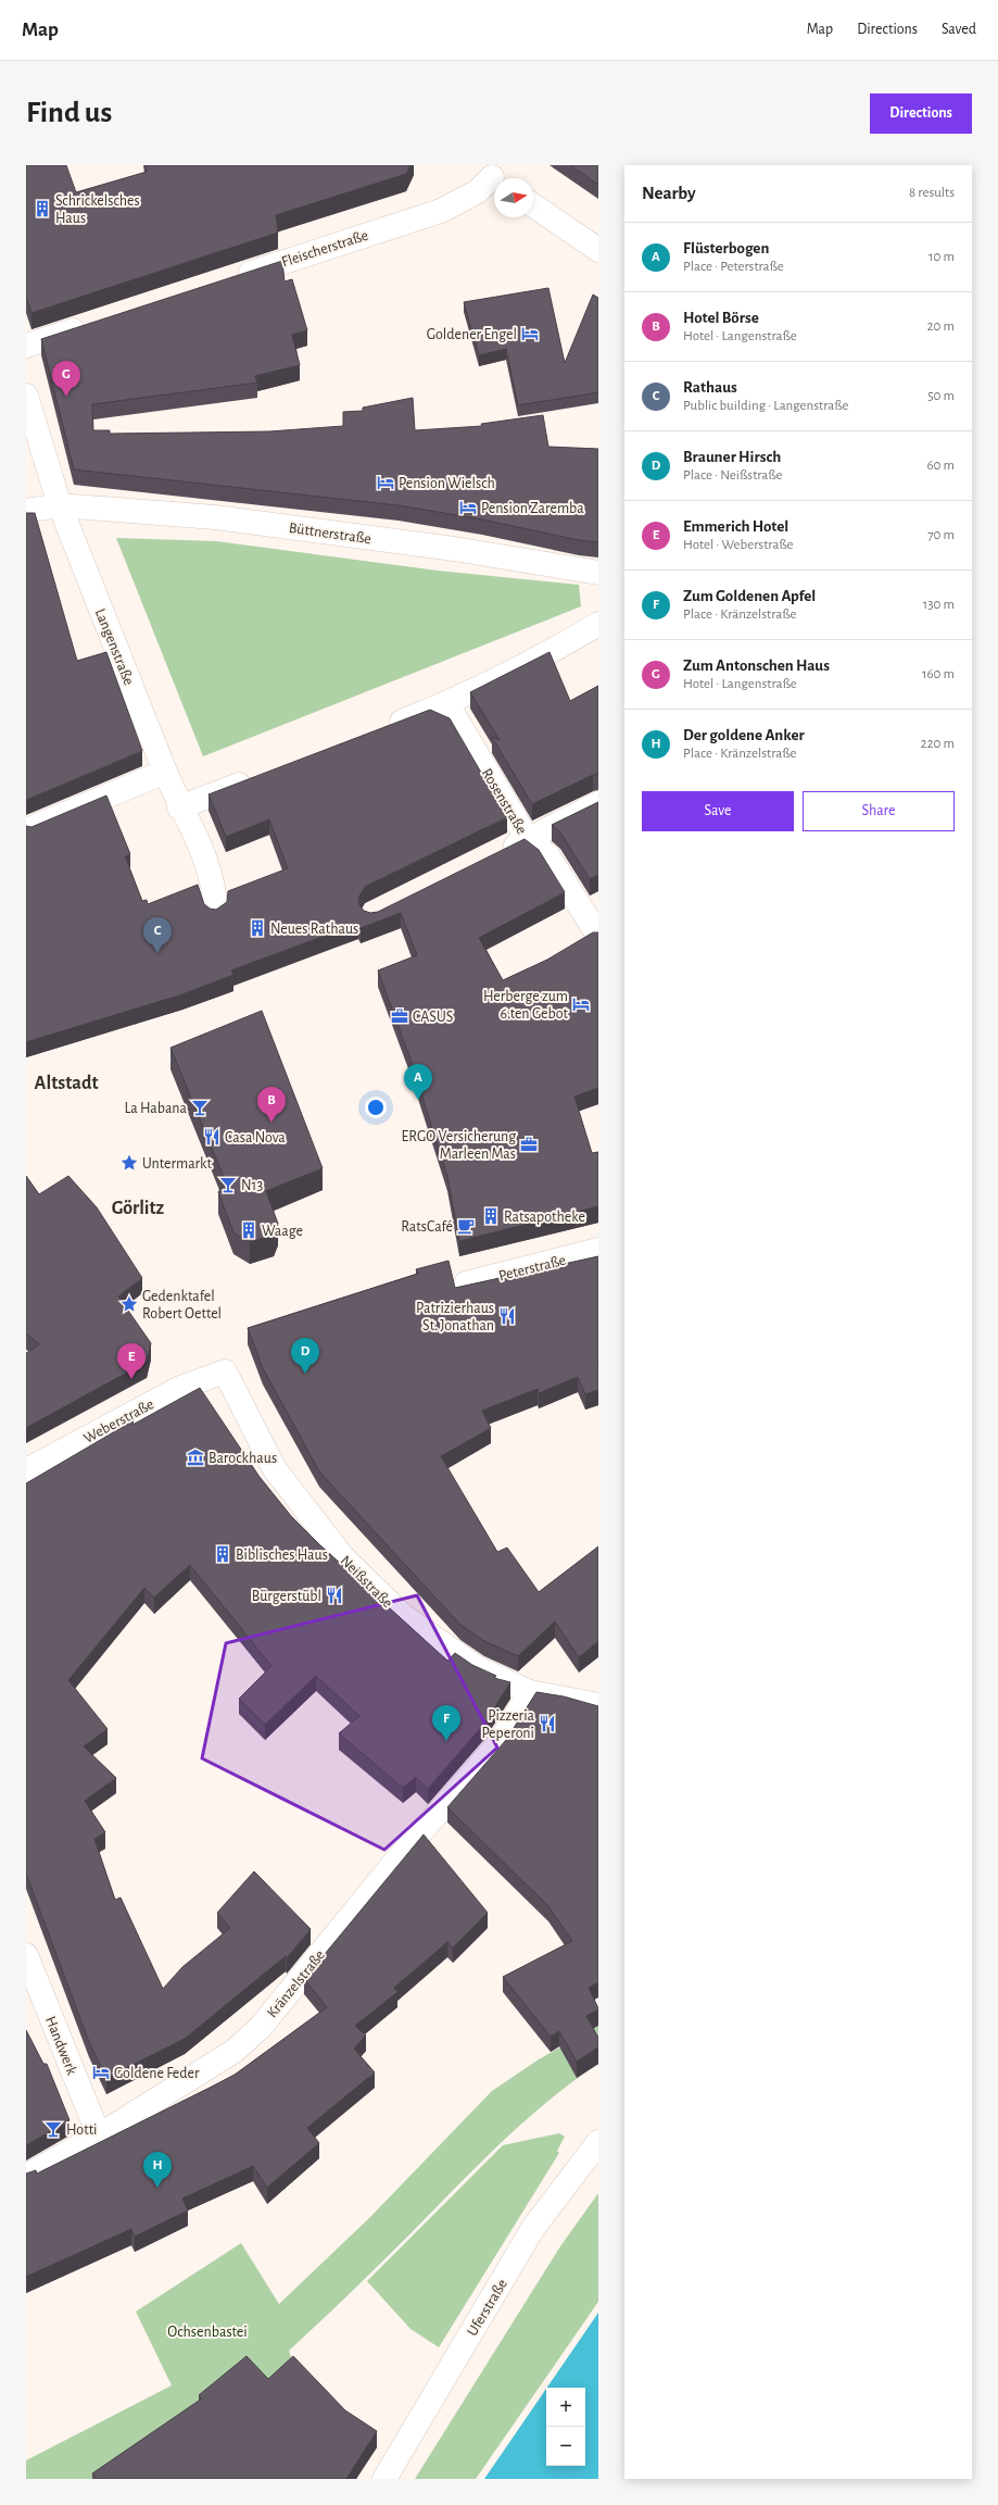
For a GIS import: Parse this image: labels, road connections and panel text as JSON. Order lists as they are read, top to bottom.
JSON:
{
  "streets": {
    "street": [
      "Fleischerstraße",
      "Büttnerstraße",
      "Langenstraße",
      "Rosenstraße",
      "Peterstraße",
      "Weberstraße",
      "Neißstraße",
      "Kränzelstraße",
      "Handwerk",
      "Uferstraße"
    ]
  },
  "crossings": [
    ["Büttnerstraße", "Langenstraße"],
    ["Weberstraße", "Neißstraße"],
    ["Neißstraße", "Kränzelstraße"],
    ["Kränzelstraße", "Handwerk"]
  ],
  "districts": ["Altstadt", "Görlitz"],
  "parks": ["Ochsenbastei"],
  "places": {
    "building": [
      "Schrickelsches Haus",
      "Neues Rathaus",
      "Ratsapotheke",
      "Waage",
      "Biblisches Haus"
    ],
    "hotel": [
      "Goldener Engel",
      "Pension Wielsch",
      "Pension Zaremba",
      "Herberge zum 6.ten Gebot",
      "Goldene Feder"
    ],
    "office": ["CASUS", "ERGO Versicherung Marleen Mas"],
    "bar": ["La Habana", "N13", "Hotti"],
    "restaurant": [
      "Casa Nova",
      "Patrizierhaus St. Jonathan",
      "Bürgerstübl",
      "Pizzeria Peperoni"
    ],
    "place": ["Untermarkt", "Gedenktafel Robert Oettel"],
    "cafe": ["RatsCafé"],
    "museum": ["Barockhaus"]
  },
  "north": "right",
  "page": {
    "header": "Map",
    "nav": ["Map", "Directions", "Saved"],
    "buttons": [
      "Directions",
      ["Save", "Share"]
    ],
    "title": "Find us",
    "heading": ["Nearby", "8 results"],
    "list": [
      {
        "mark": "A",
        "name": "Flüsterbogen",
        "note": "Place · Peterstraße",
        "value": "10 m"
      },
      {
        "mark": "B",
        "name": "Hotel Börse",
        "note": "Hotel · Langenstraße",
        "value": "20 m"
      },
      {
        "mark": "C",
        "name": "Rathaus",
        "note": "Public building · Langenstraße",
        "value": "50 m"
      },
      {
        "mark": "D",
        "name": "Brauner Hirsch",
        "note": "Place · Neißstraße",
        "value": "60 m"
      },
      {
        "mark": "E",
        "name": "Emmerich Hotel",
        "note": "Hotel · Weberstraße",
        "value": "70 m"
      },
      {
        "mark": "F",
        "name": "Zum Goldenen Apfel",
        "note": "Place · Kränzelstraße",
        "value": "130 m"
      },
      {
        "mark": "G",
        "name": "Zum Antonschen Haus",
        "note": "Hotel · Langenstraße",
        "value": "160 m"
      },
      {
        "mark": "H",
        "name": "Der goldene Anker",
        "note": "Place · Kränzelstraße",
        "value": "220 m"
      }
    ],
    "pins": [
      "G",
      "C",
      "A",
      "B",
      "D",
      "E",
      "F",
      "H"
    ],
    "map_buttons": ["+", "−"]
  }
}
